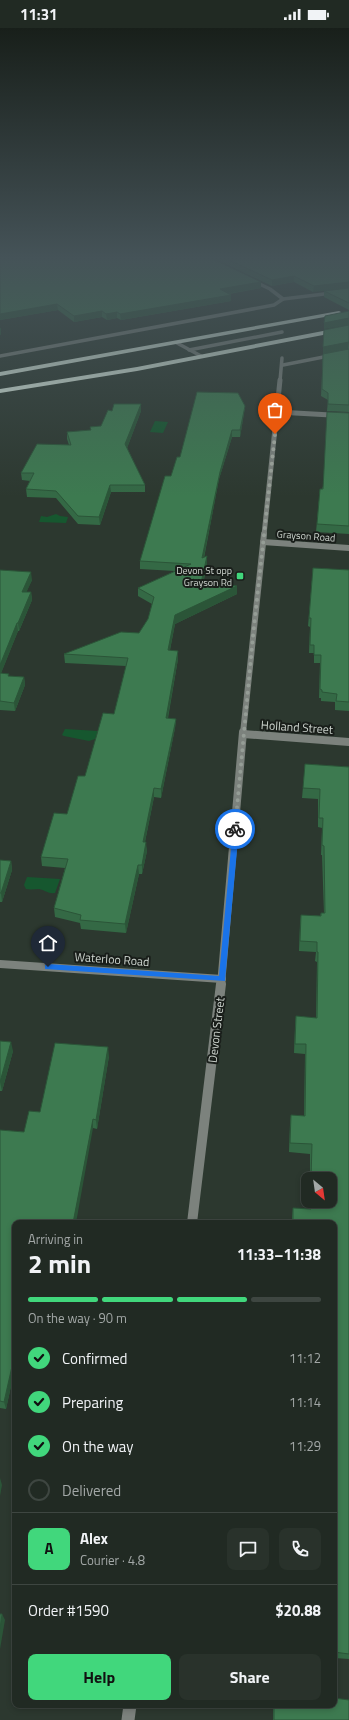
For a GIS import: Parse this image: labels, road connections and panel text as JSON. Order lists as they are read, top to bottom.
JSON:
{
  "streets": {
    "street": [
      "Grayson Road",
      "Holland Street",
      "Waterloo Road",
      "Devon Street"
    ]
  },
  "crossings": [
    ["Grayson Road", "Devon Street"],
    ["Holland Street", "Devon Street"],
    ["Waterloo Road", "Devon Street"]
  ],
  "places": {
    "transit": ["Devon St opp Grayson Rd"]
  },
  "north": "bottom right",
  "page": {
    "status": "11:31",
    "heading": ["2 min", "Arriving in", "11:33–11:38"],
    "panel": [
      "Alex",
      "Courier · 4.8",
      "Order #1590",
      "$20.88"
    ],
    "bar": "On the way · 90 m",
    "list": [
      ["Confirmed", "11:12"],
      ["Preparing", "11:14"],
      ["On the way", "11:29"],
      "Delivered"
    ],
    "round": "A",
    "buttons": ["Help", "Share"]
  }
}
